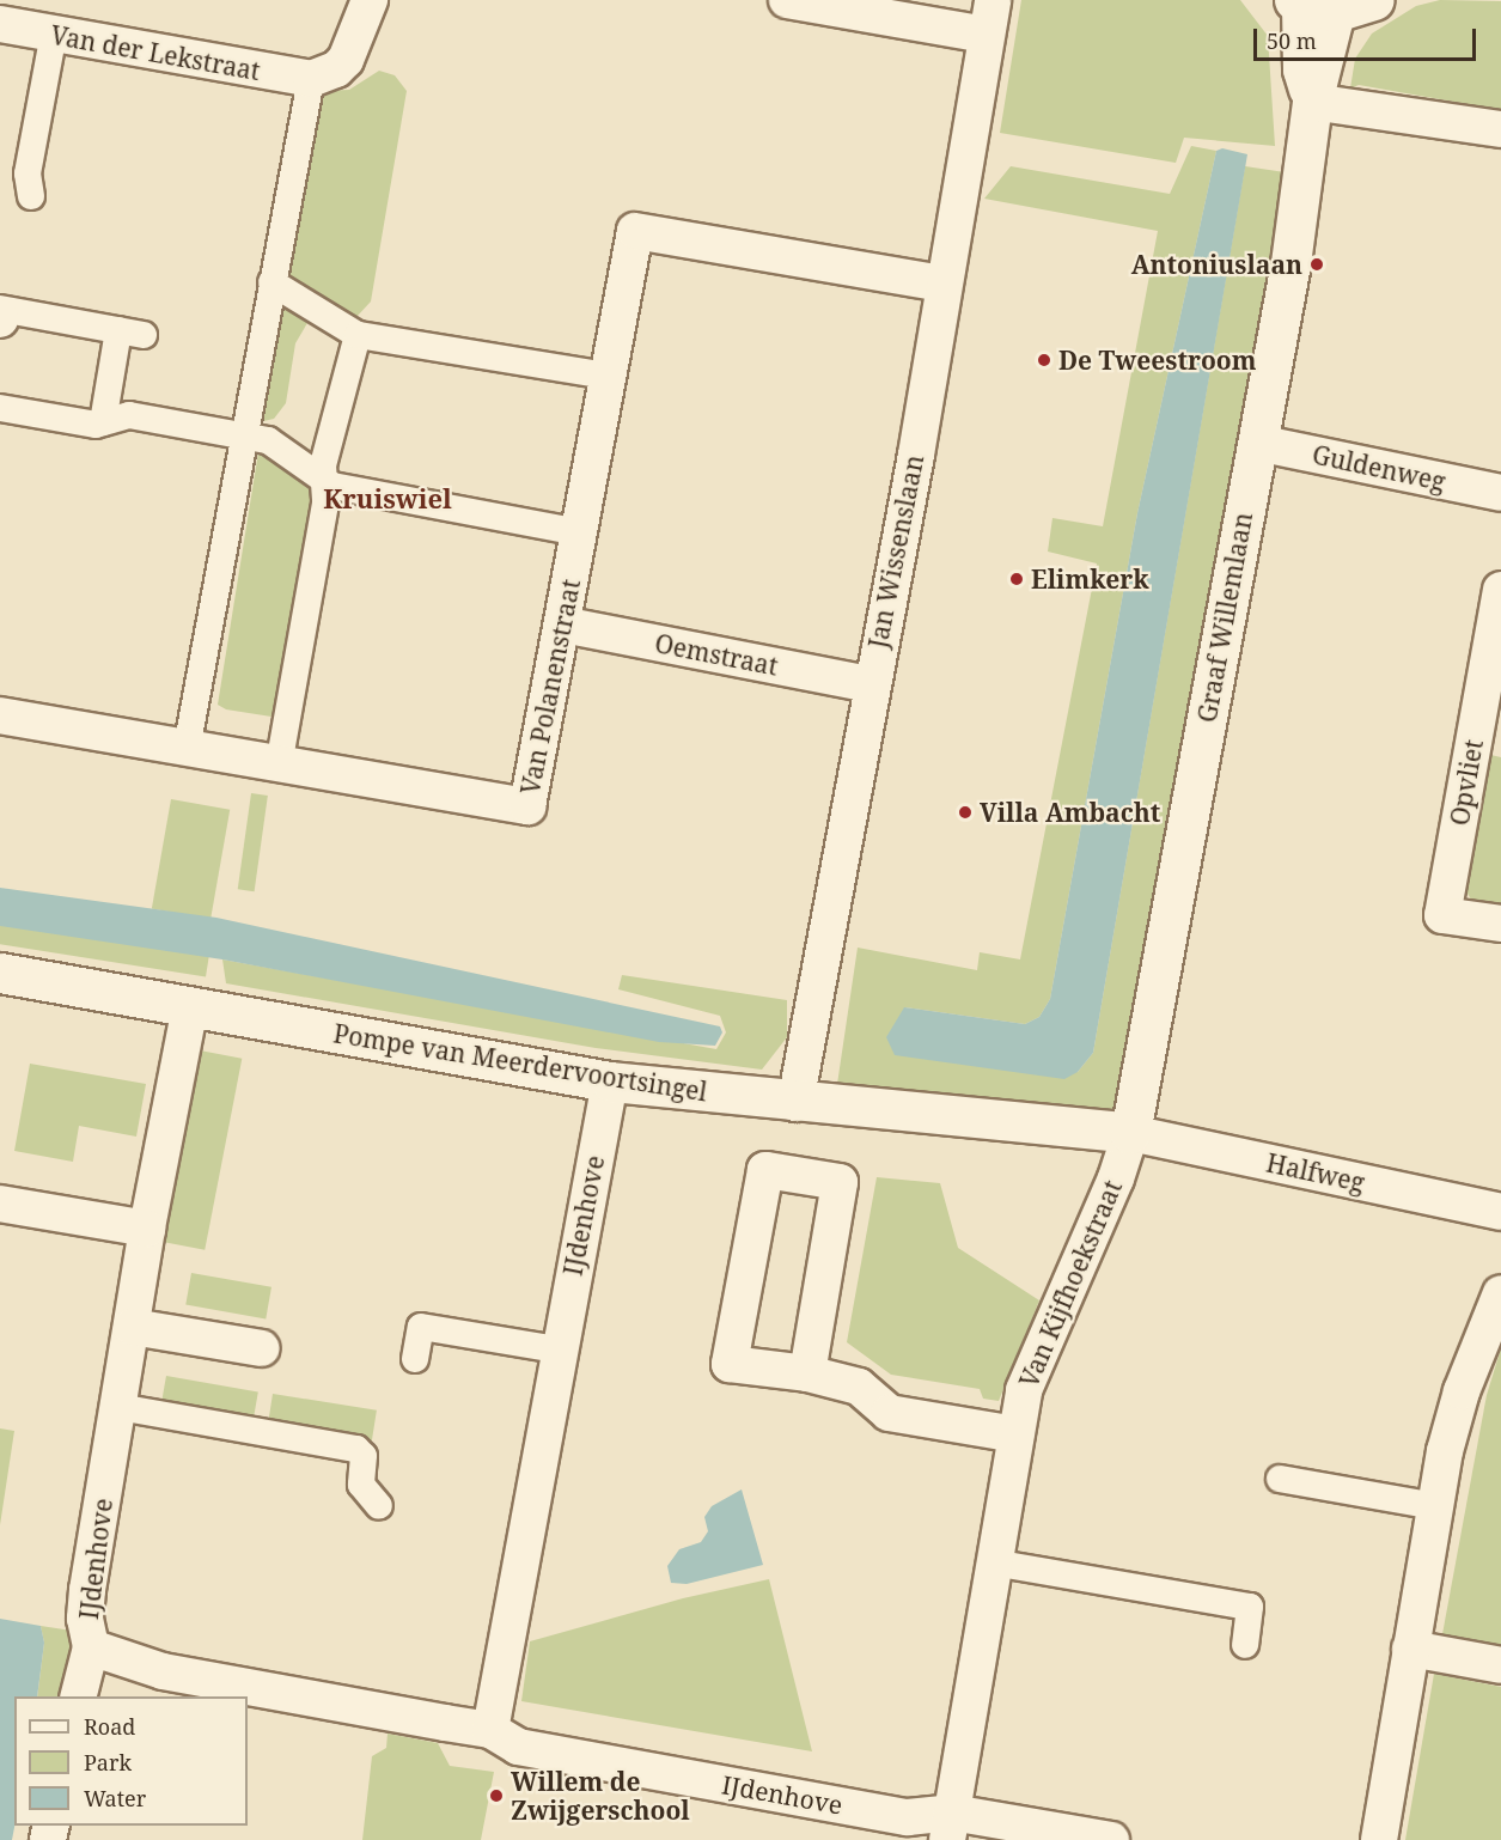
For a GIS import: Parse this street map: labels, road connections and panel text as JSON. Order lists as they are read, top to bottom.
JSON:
{
  "streets": {
    "street": [
      "Van der Lekstraat",
      "Guldenweg",
      "Jan Wissenslaan",
      "Graaf Willemlaan",
      "Oemstraat",
      "Van Polanenstraat",
      "Opvliet",
      "Pompe van Meerdervoortsingel",
      "Halfweg",
      "IJdenhove",
      "Van Kijfhoekstraat"
    ]
  },
  "crossings": [
    ["Guldenweg", "Graaf Willemlaan"],
    ["Jan Wissenslaan", "Oemstraat"],
    ["Jan Wissenslaan", "Van Polanenstraat"],
    ["Jan Wissenslaan", "Pompe van Meerdervoortsingel"],
    ["Graaf Willemlaan", "Pompe van Meerdervoortsingel"],
    ["Graaf Willemlaan", "Halfweg"],
    ["Graaf Willemlaan", "Van Kijfhoekstraat"],
    ["Oemstraat", "Van Polanenstraat"],
    ["Pompe van Meerdervoortsingel", "Halfweg"],
    ["Pompe van Meerdervoortsingel", "IJdenhove"],
    ["Pompe van Meerdervoortsingel", "Van Kijfhoekstraat"],
    ["Halfweg", "Van Kijfhoekstraat"],
    ["IJdenhove", "Van Kijfhoekstraat"]
  ],
  "districts": ["Kruiswiel"],
  "places": [
    "Antoniuslaan",
    "De Tweestroom",
    "Elimkerk",
    "Villa Ambacht",
    "Willem de Zwijgerschool"
  ],
  "legend": ["Road", "Park", "Water"],
  "scale_bar": "50 m"
}
